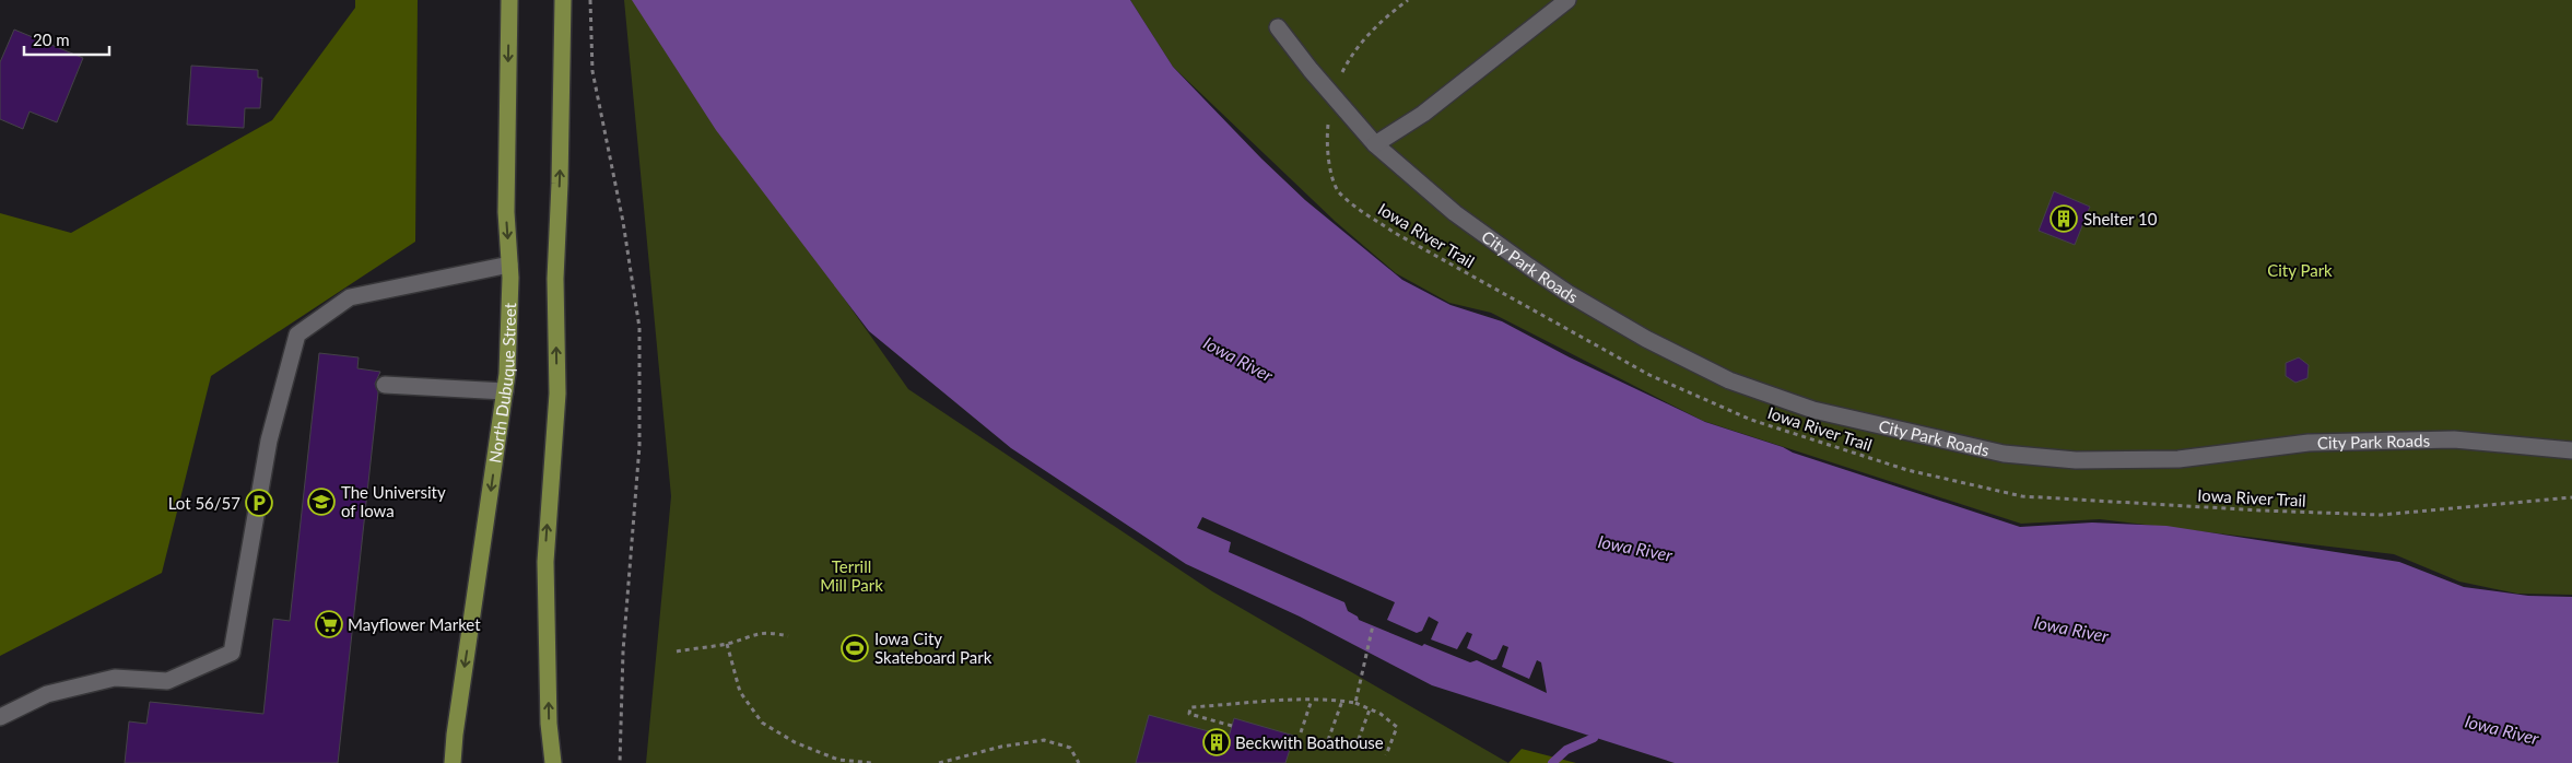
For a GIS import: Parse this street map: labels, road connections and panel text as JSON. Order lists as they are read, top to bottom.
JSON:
{
  "streets": {
    "main road": ["North Dubuque Street"],
    "lane": ["City Park Roads"],
    "path": ["Iowa River Trail"]
  },
  "crossings": [
    ["Iowa River Trail", "City Park Roads"]
  ],
  "water": ["Iowa River"],
  "parks": ["City Park", "Terrill Mill Park"],
  "places": {
    "building": ["Shelter 10", "Beckwith Boathouse"],
    "school or university": ["The University of Iowa"],
    "parking": ["Lot 56/57"],
    "supermarket": ["Mayflower Market"],
    "sports": ["Iowa City Skateboard Park"]
  },
  "scale_bar": "20 m"
}
